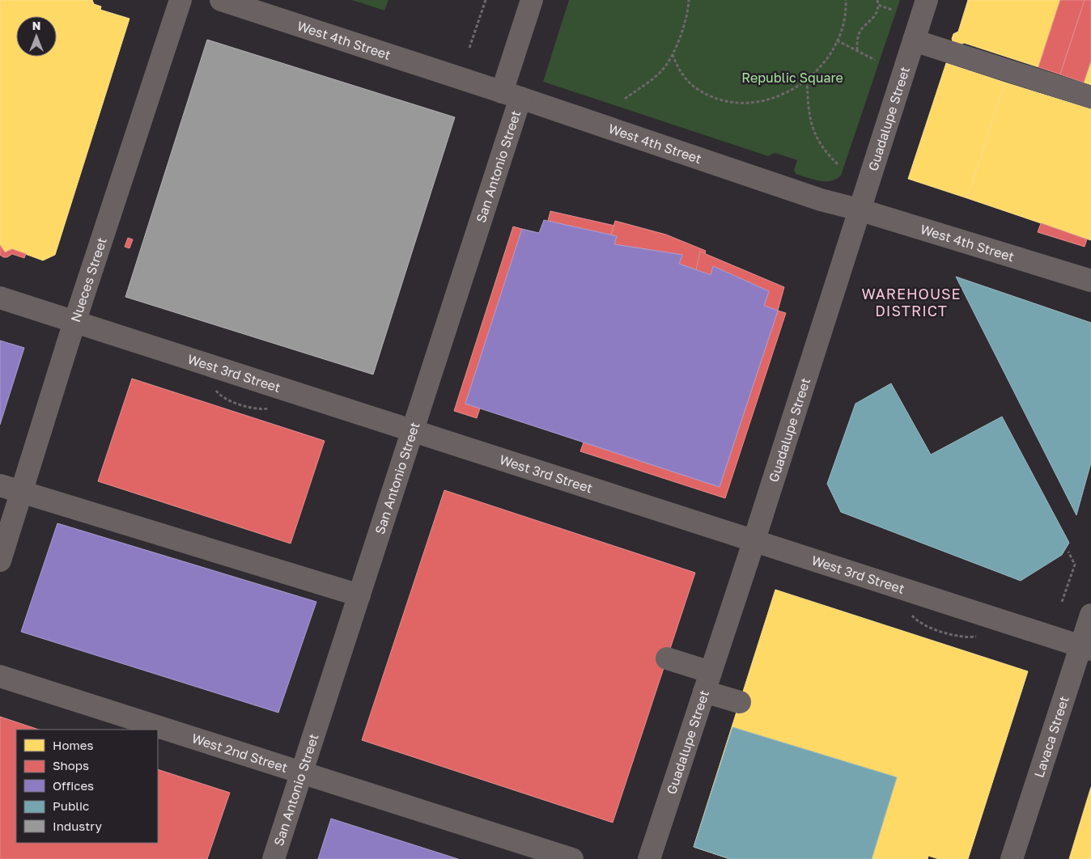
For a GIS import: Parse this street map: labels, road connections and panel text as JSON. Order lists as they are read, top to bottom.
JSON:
{
  "streets": {
    "main road": ["Guadalupe Street", "Lavaca Street"],
    "street": [
      "West 4th Street",
      "San Antonio Street",
      "Nueces Street",
      "West 3rd Street",
      "West 2nd Street"
    ]
  },
  "crossings": [
    ["West 4th Street", "Guadalupe Street"],
    ["West 4th Street", "San Antonio Street"],
    ["Guadalupe Street", "West 3rd Street"],
    ["San Antonio Street", "West 3rd Street"],
    ["San Antonio Street", "West 2nd Street"],
    ["Nueces Street", "West 3rd Street"],
    ["West 3rd Street", "Lavaca Street"]
  ],
  "districts": ["WAREHOUSE DISTRICT"],
  "parks": ["Republic Square"],
  "legend": [
    "Homes",
    "Shops",
    "Offices",
    "Public",
    "Industry"
  ],
  "north": "top"
}
